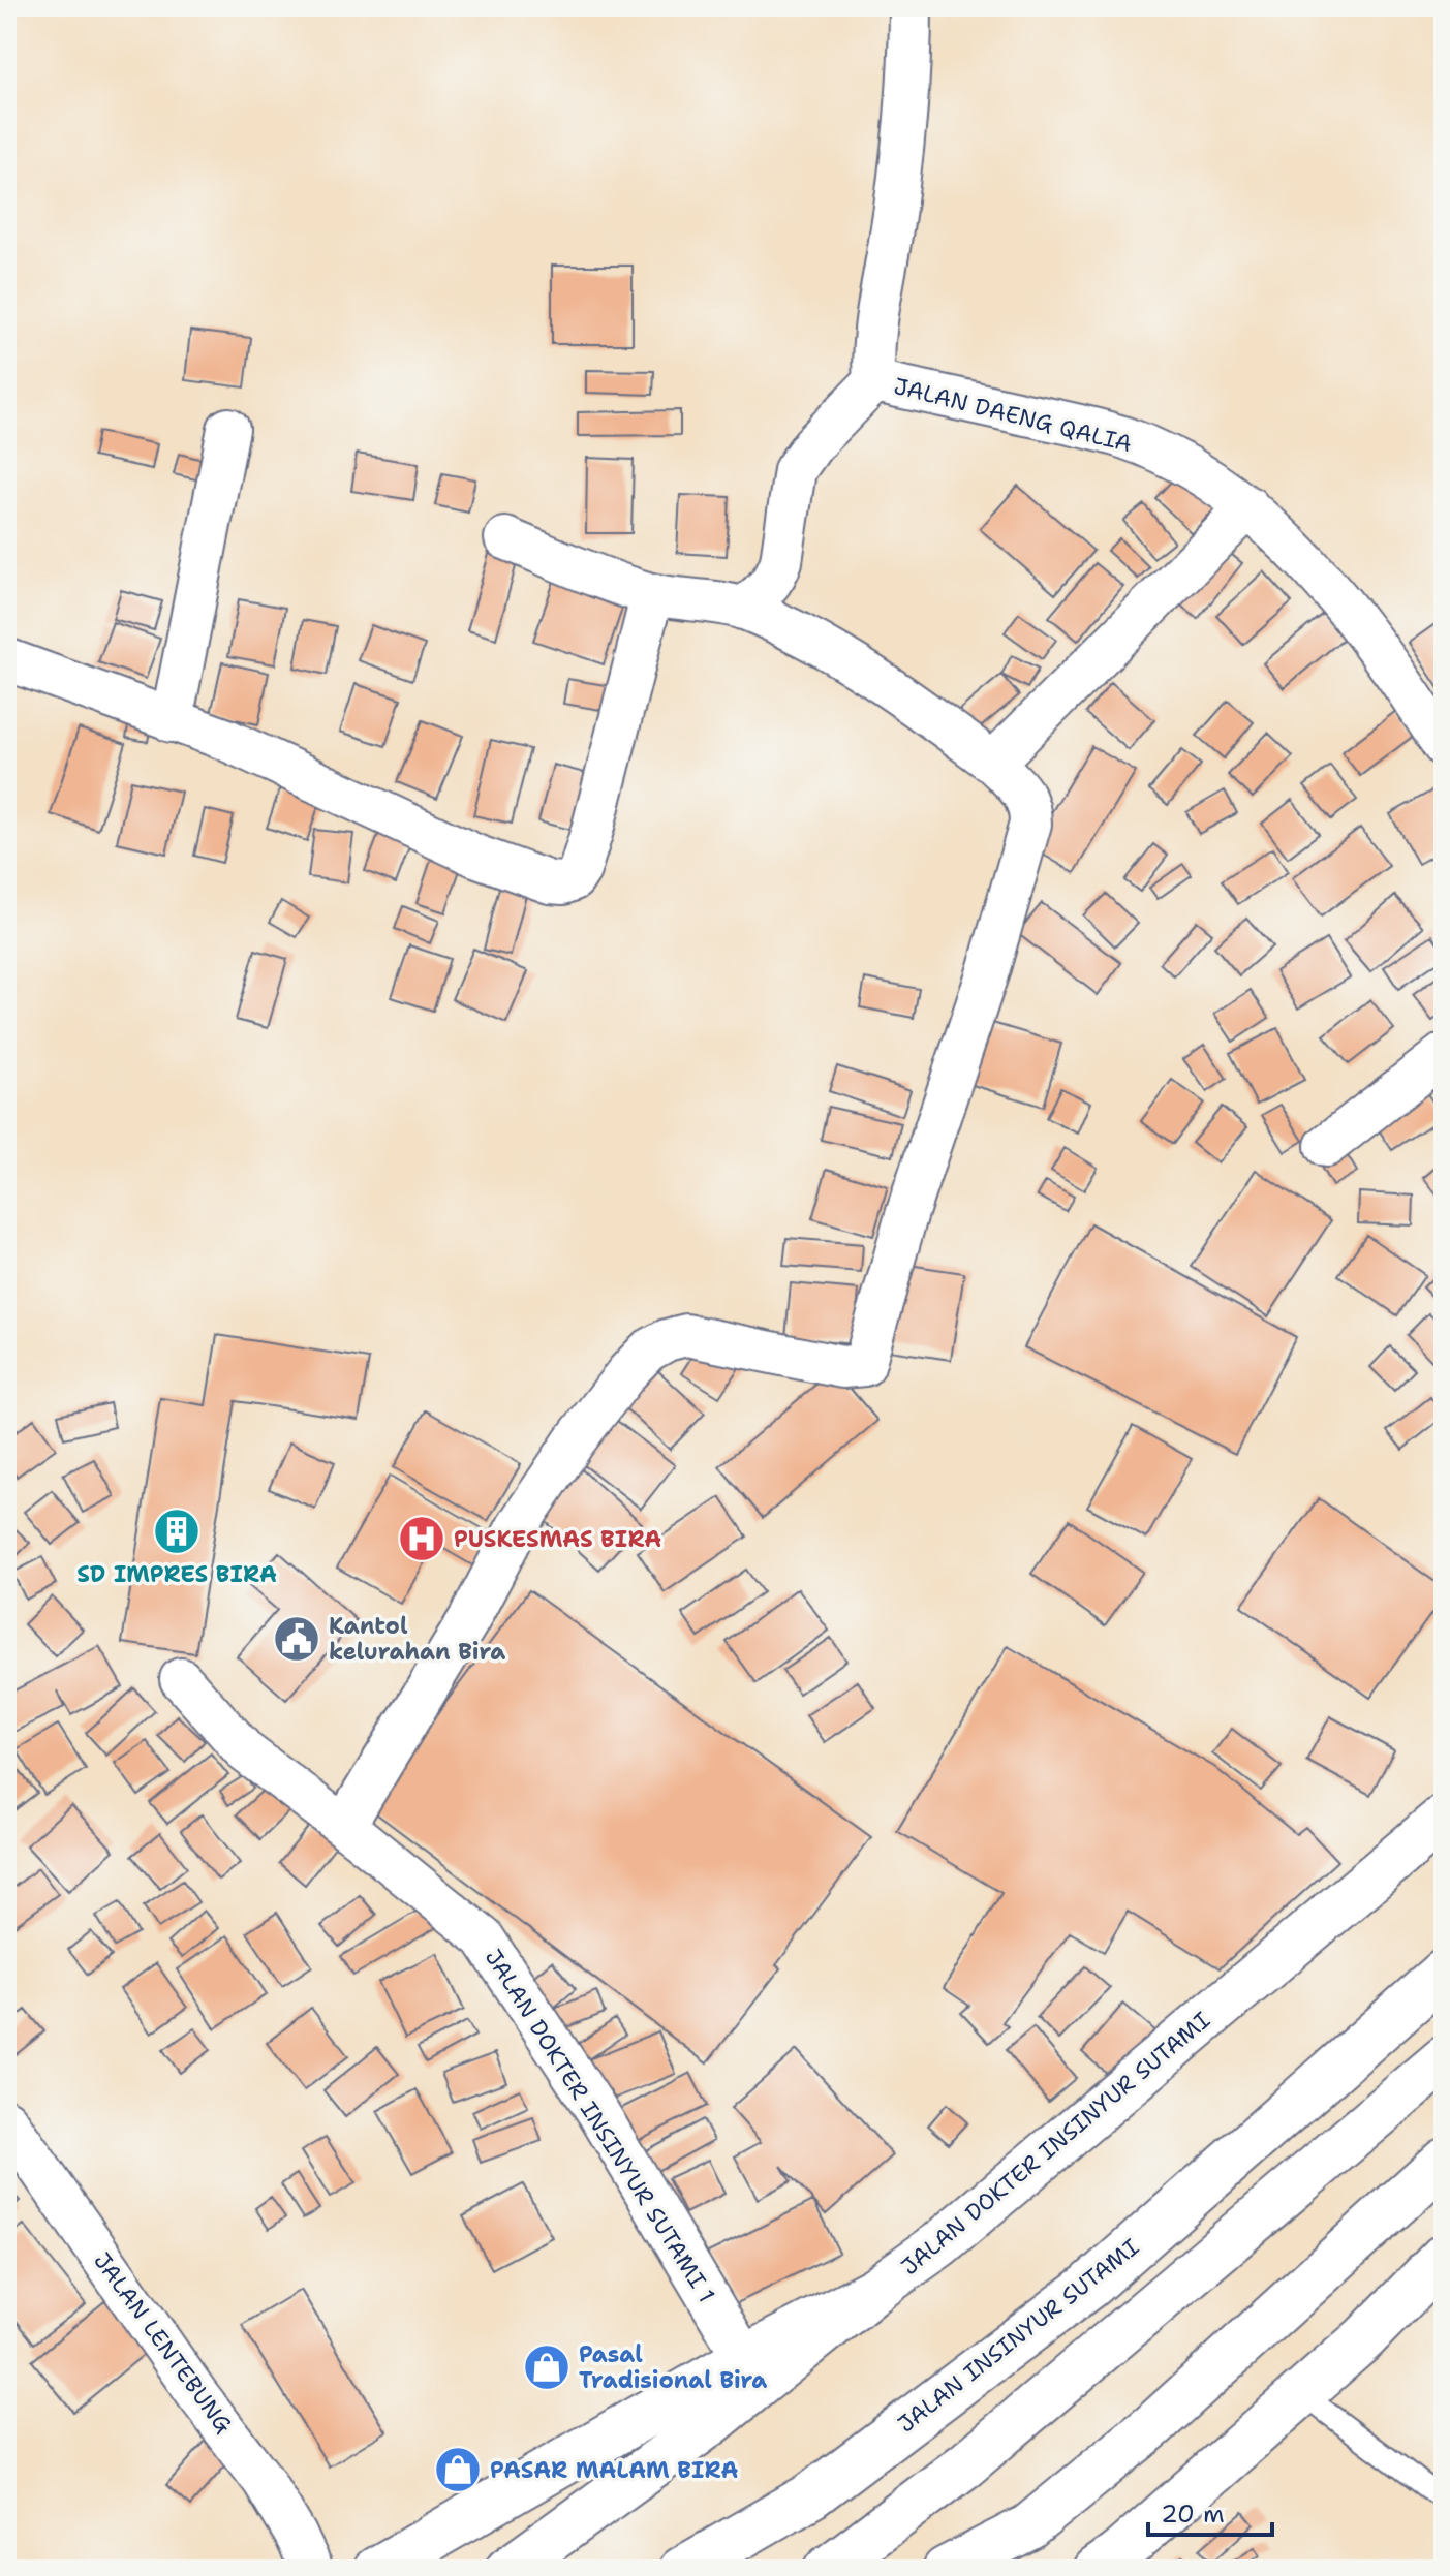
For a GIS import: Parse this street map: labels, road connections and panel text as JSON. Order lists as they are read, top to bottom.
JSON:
{
  "streets": {
    "main road": ["JALAN DOKTER INSINYUR SUTAMI", "JALAN INSINYUR SUTAMI"],
    "street": ["JALAN DAENG QALIA", "JALAN DOKTER INSINYUR SUTAMI 1", "JALAN LENTEBUNG"]
  },
  "crossings": [
    ["JALAN DOKTER INSINYUR SUTAMI 1", "JALAN DOKTER INSINYUR SUTAMI"]
  ],
  "places": {
    "building": ["SD IMPRES BIRA"],
    "hospital": ["PUSKESMAS BIRA"],
    "public building": ["Kantol kelurahan Bira"],
    "shop": ["Pasal Tradisional Bira", "PASAR MALAM BIRA"]
  },
  "scale_bar": "20 m"
}
